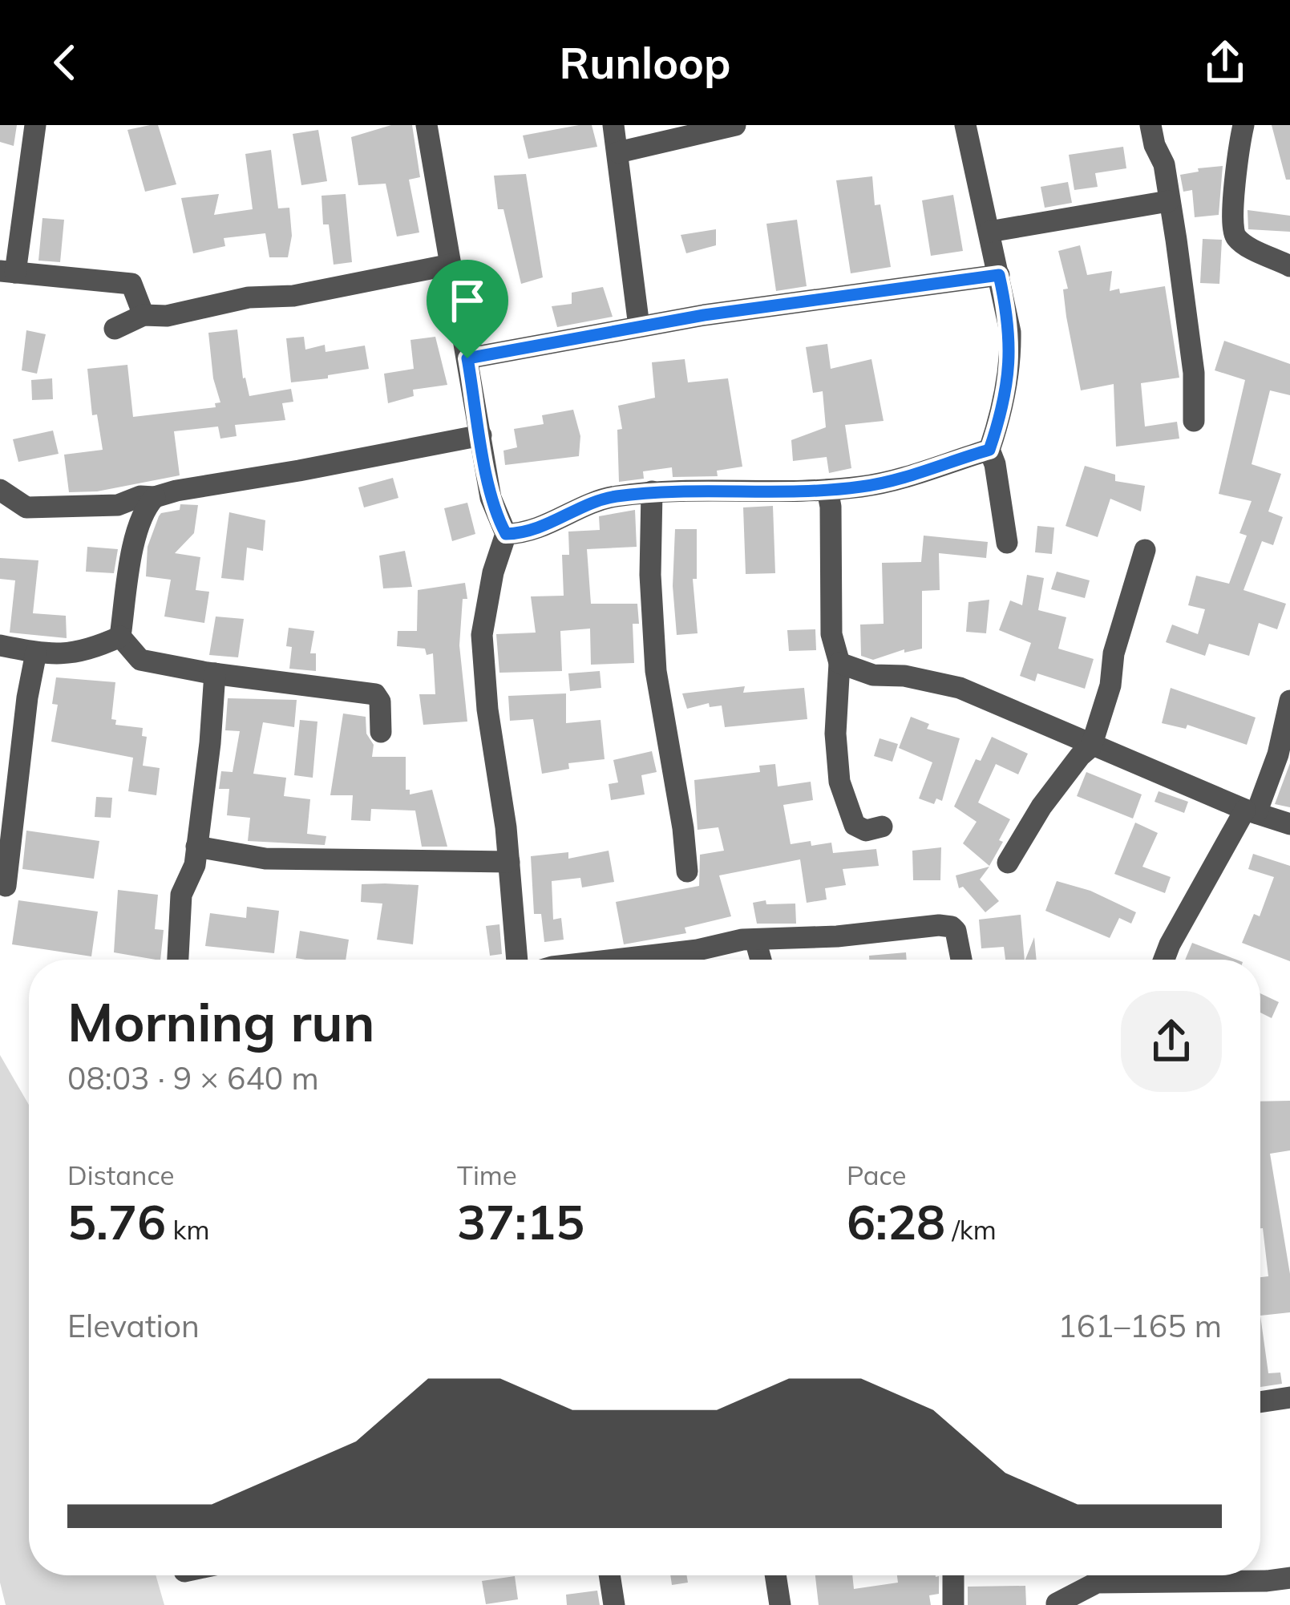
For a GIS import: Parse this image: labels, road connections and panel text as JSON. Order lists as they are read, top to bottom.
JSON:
{
  "page": {
    "header": "Runloop",
    "heading": ["Morning run", "08:03 · 9 × 640 m"],
    "stats": [
      ["Distance", "5.76 km"],
      ["Time", "37:15"],
      ["Pace", "6:28 /km"]
    ],
    "chart": ["Elevation", "161–165 m"]
  }
}
